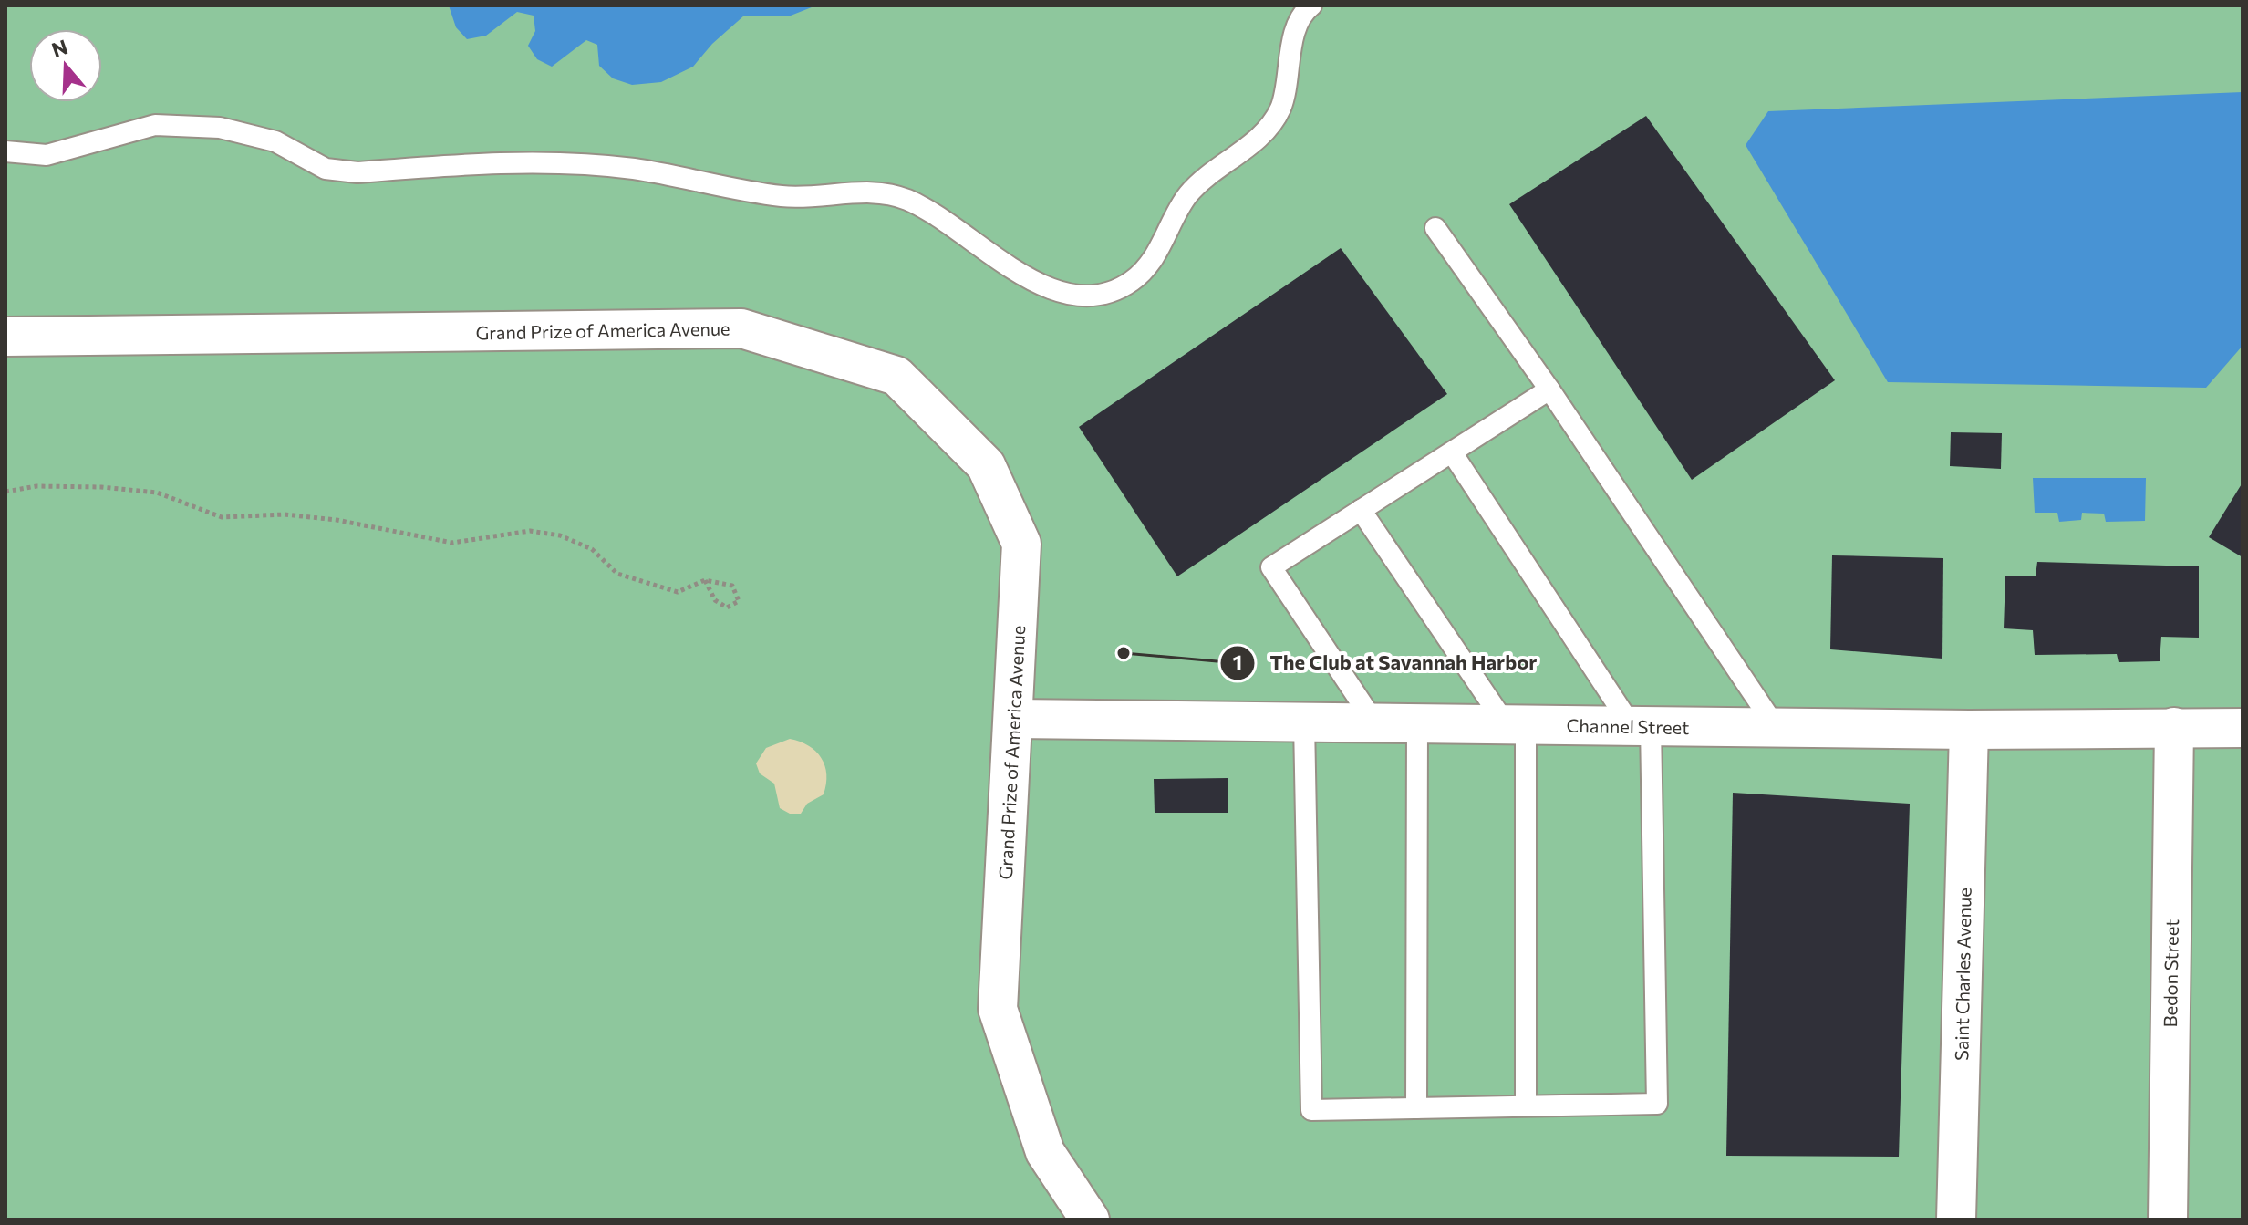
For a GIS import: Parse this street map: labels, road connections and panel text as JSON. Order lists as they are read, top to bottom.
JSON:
{
  "streets": {
    "street": [
      "Grand Prize of America Avenue",
      "Channel Street",
      "Bedon Street",
      "Saint Charles Avenue"
    ]
  },
  "crossings": [
    ["Grand Prize of America Avenue", "Channel Street"],
    ["Channel Street", "Bedon Street"],
    ["Channel Street", "Saint Charles Avenue"]
  ],
  "places": ["The Club at Savannah Harbor"],
  "north": "top"
}
